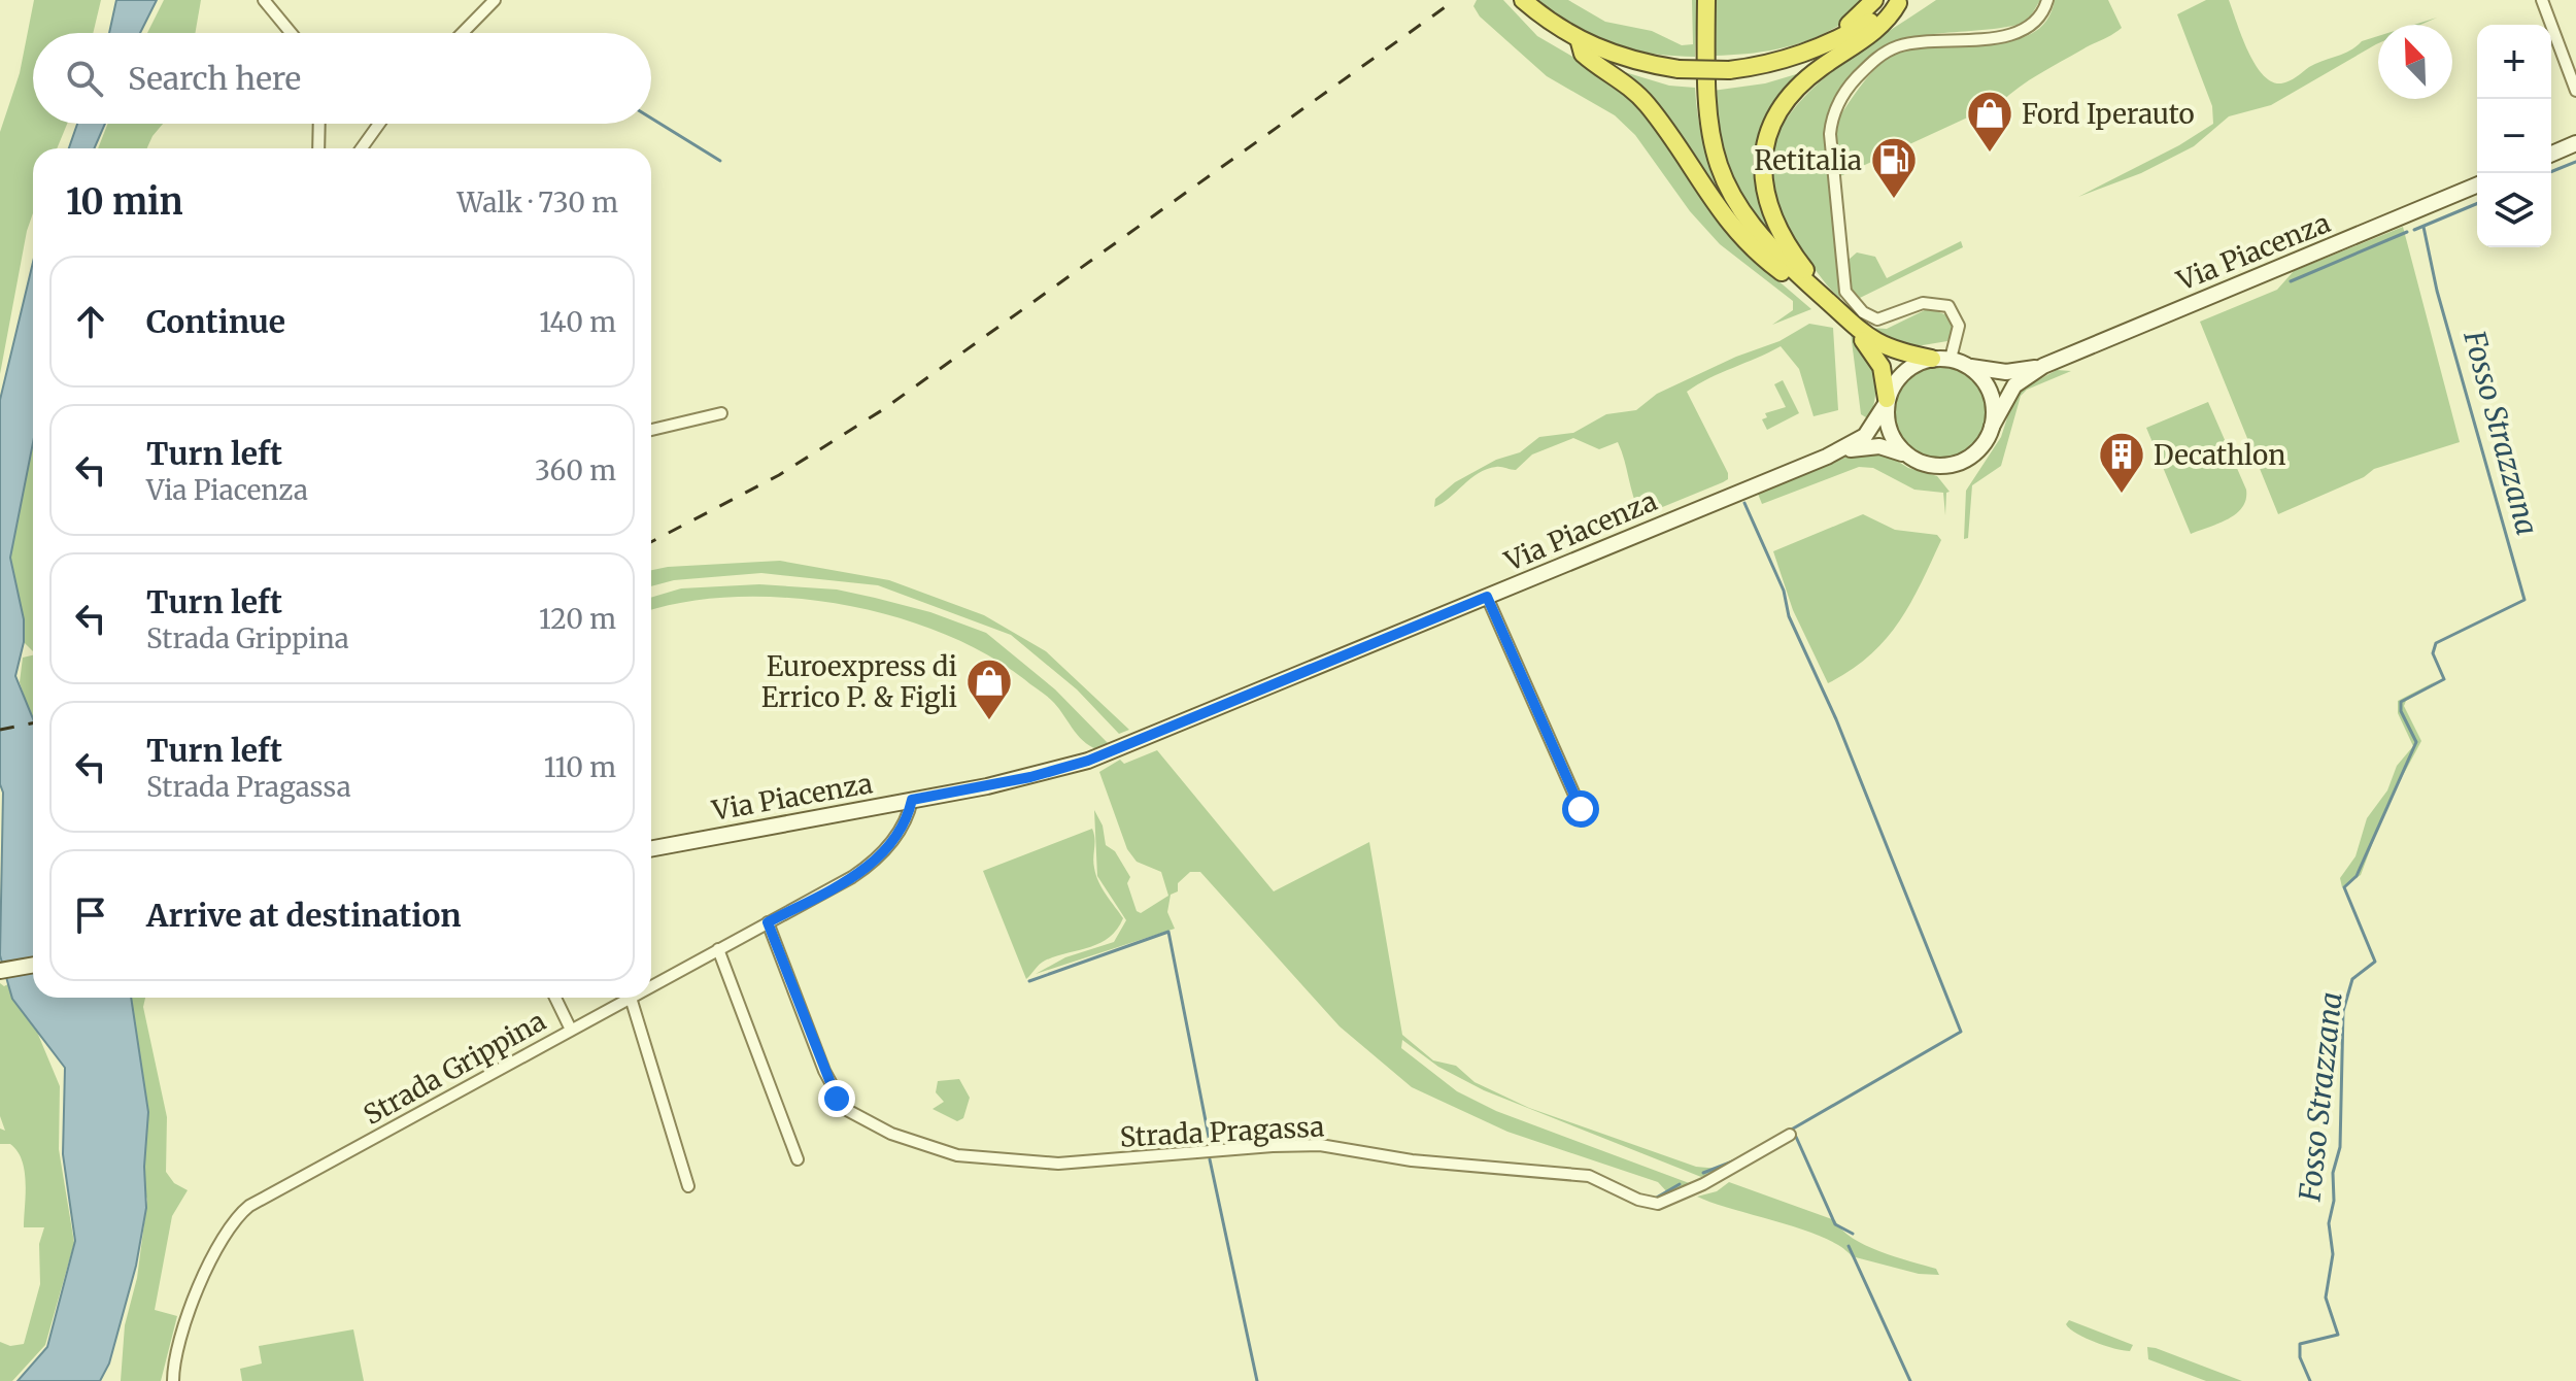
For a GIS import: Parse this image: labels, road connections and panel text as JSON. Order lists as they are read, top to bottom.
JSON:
{
  "streets": {
    "main road": ["Via Piacenza"],
    "street": ["Strada Grippina", "Strada Pragassa"]
  },
  "crossings": [
    ["Via Piacenza", "Strada Grippina"],
    ["Strada Grippina", "Strada Pragassa"]
  ],
  "water": ["Fosso Strazzana"],
  "places": {
    "shop": ["Ford Iperauto", "Euroexpress di Errico P. & Figli"],
    "fuel station": ["Retitalia"],
    "building": ["Decathlon"]
  },
  "north": "top left",
  "page": {
    "map_buttons": ["+", "−"],
    "search": "Search here",
    "heading": ["10 min", "Walk · 730 m"],
    "list": [
      ["Continue", "140 m"],
      ["Turn left", "Via Piacenza", "360 m"],
      ["Turn left", "Strada Grippina", "120 m"],
      ["Turn left", "Strada Pragassa", "110 m"],
      "Arrive at destination"
    ]
  }
}
